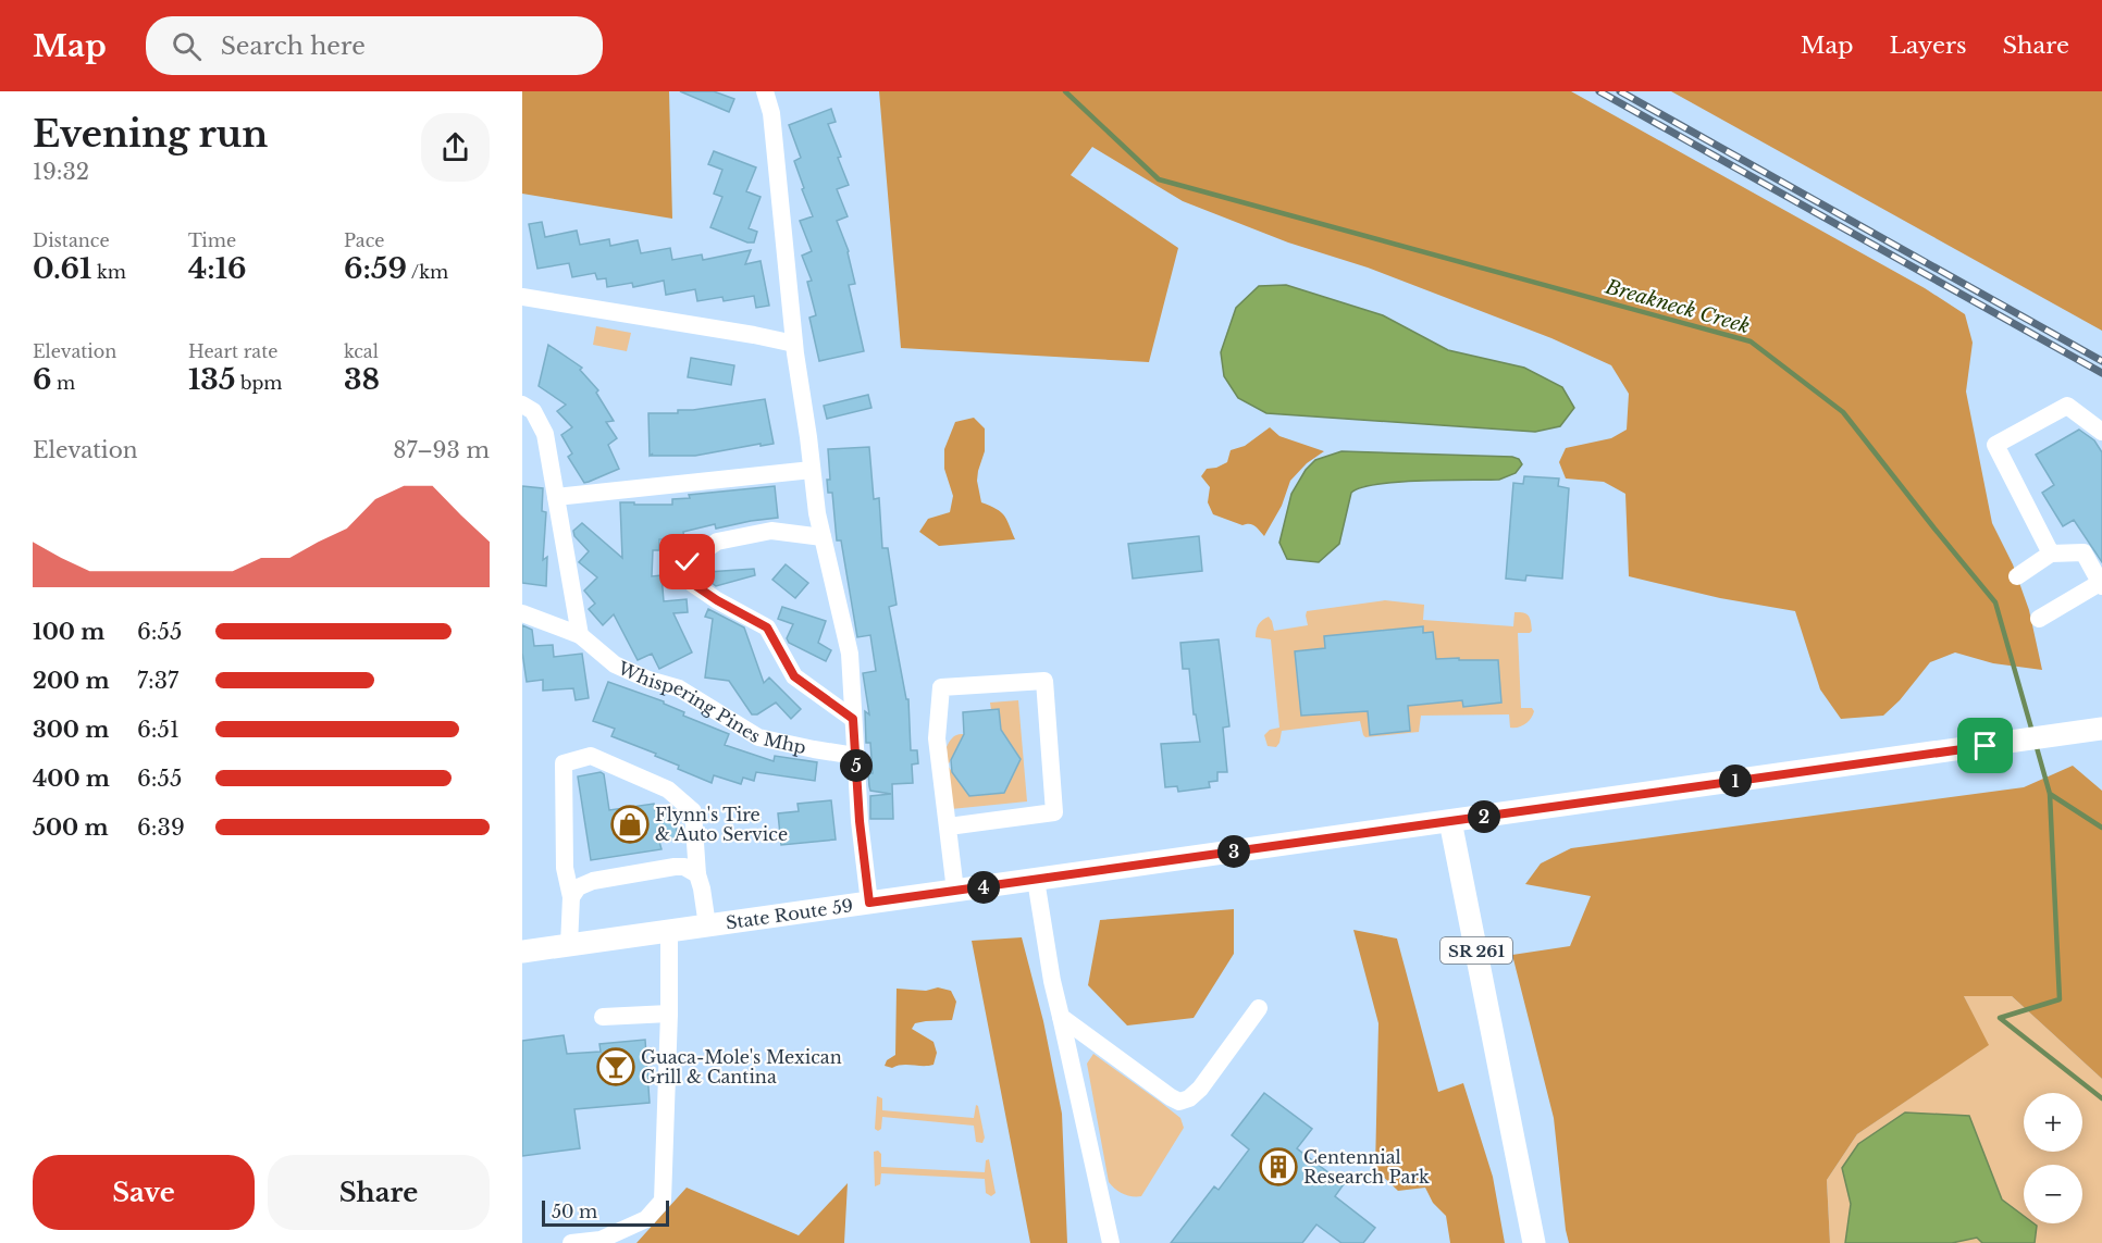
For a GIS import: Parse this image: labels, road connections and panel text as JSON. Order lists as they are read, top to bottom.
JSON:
{
  "streets": {
    "main road": ["State Route 59", "SR 261"],
    "street": ["Whispering Pines Mhp"]
  },
  "crossings": [
    ["State Route 59", "SR 261"]
  ],
  "water": ["Breakneck Creek"],
  "places": {
    "shop": ["Flynn's Tire & Auto Service"],
    "bar": ["Guaca-Mole's Mexican Grill & Cantina"],
    "building": ["Centennial Research Park"]
  },
  "scale_bar": "50 m",
  "page": {
    "header": "Map",
    "search": "Search here",
    "nav": ["Map", "Layers", "Share"],
    "heading": ["Evening run", "19:32"],
    "stats": [
      ["Distance", "0.61 km"],
      ["Time", "4:16"],
      ["Pace", "6:59 /km"],
      ["Elevation", "6 m"],
      ["Heart rate", "135 bpm"],
      ["kcal", "38"]
    ],
    "chart": ["Elevation", "87–93 m"],
    "list": [
      {
        "name": "100 m",
        "note": "6:55"
      },
      {
        "name": "200 m",
        "note": "7:37"
      },
      {
        "name": "300 m",
        "note": "6:51"
      },
      {
        "name": "400 m",
        "note": "6:55"
      },
      {
        "name": "500 m",
        "note": "6:39"
      }
    ],
    "pins": [
      "5",
      "1",
      "2",
      "3",
      "4"
    ],
    "map_buttons": ["+", "−"],
    "buttons": ["Save", "Share"],
    "scale": "50 m"
  }
}
